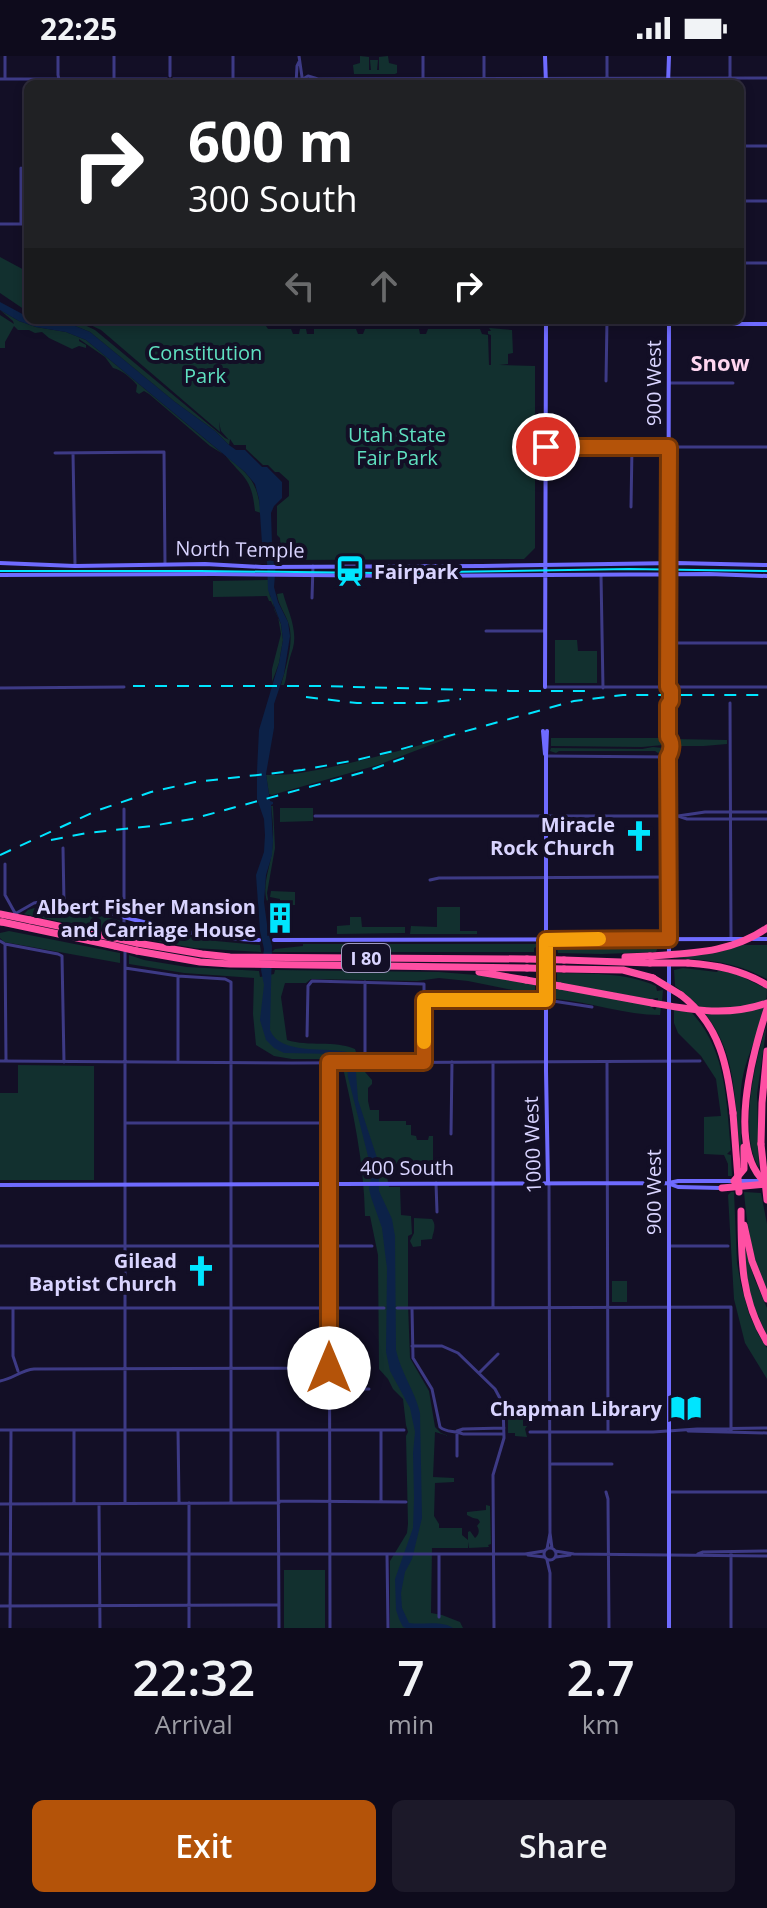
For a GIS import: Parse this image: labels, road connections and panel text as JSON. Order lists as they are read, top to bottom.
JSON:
{
  "streets": {
    "highway": ["I 80"],
    "main road": [
      "900 West",
      "North Temple",
      "1000 West",
      "400 South"
    ]
  },
  "crossings": [
    ["900 West", "North Temple"],
    ["900 West", "400 South"],
    ["1000 West", "400 South"]
  ],
  "districts": ["Snow"],
  "parks": ["Constitution Park", "Utah State Fair Park"],
  "places": {
    "station": ["Fairpark"],
    "church": ["Miracle Rock Church", "Gilead Baptist Church"],
    "building": ["Albert Fisher Mansion and Carriage House"],
    "library": ["Chapman Library"]
  },
  "page": {
    "status": "22:25",
    "turn": ["600 m", "300 South"],
    "eta": [
      "22:32",
      "Arrival",
      "7",
      "min",
      "2.7",
      "km"
    ],
    "buttons": ["Exit", "Share"]
  }
}
